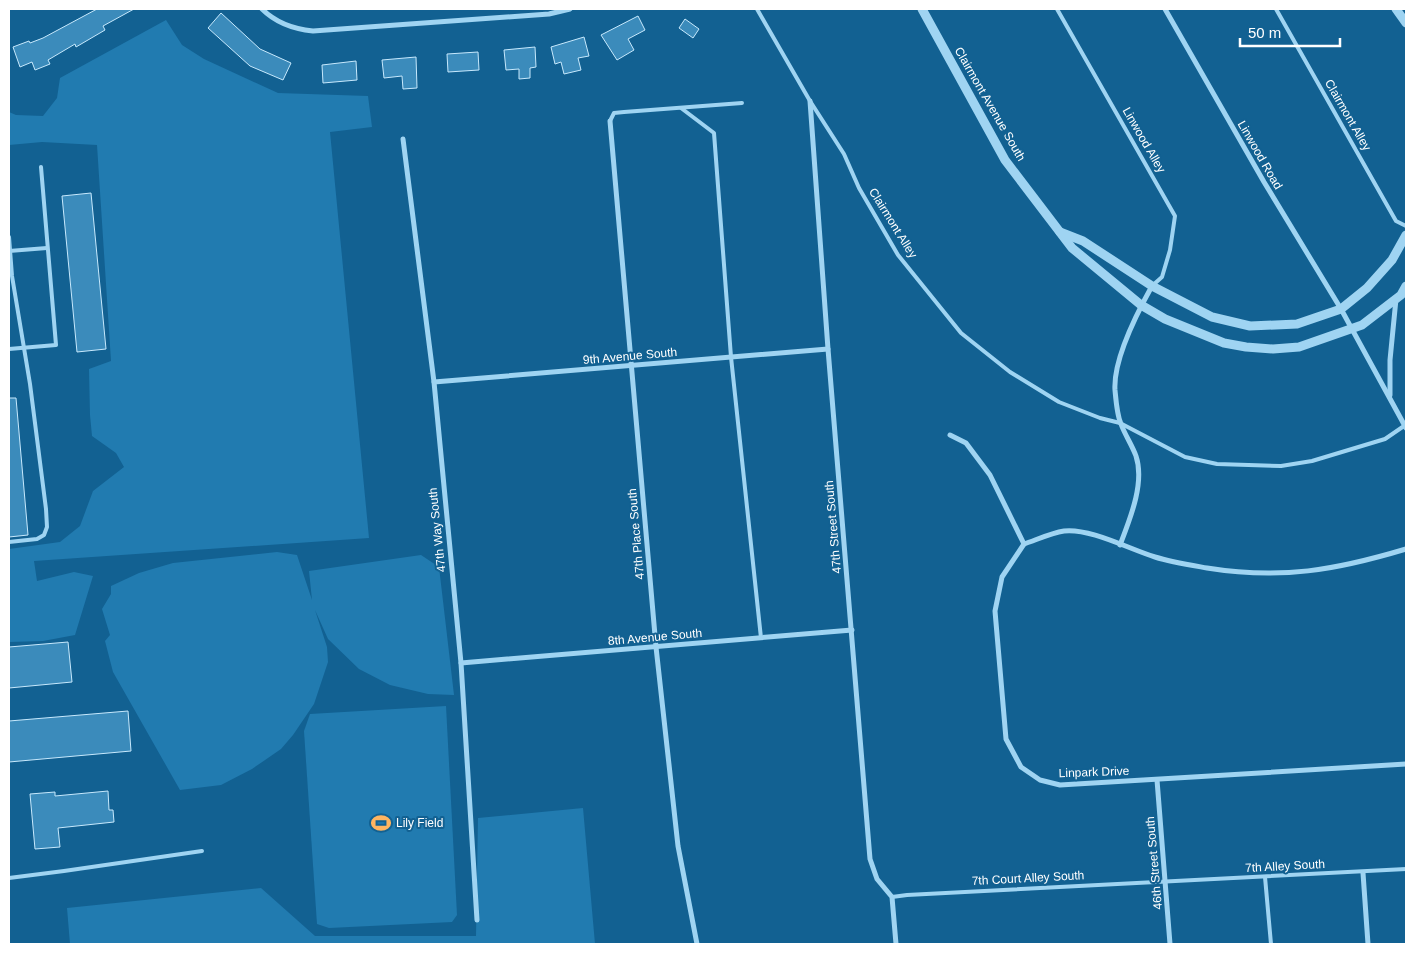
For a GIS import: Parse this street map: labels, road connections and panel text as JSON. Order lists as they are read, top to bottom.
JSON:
{
  "streets": {
    "street": [
      "Clairmont Avenue South",
      "Linwood Road",
      "9th Avenue South",
      "47th Street South",
      "47th Way South",
      "47th Place South",
      "8th Avenue South",
      "Linpark Drive",
      "46th Street South"
    ],
    "lane": [
      "Clairmont Alley",
      "Linwood Alley",
      "7th Alley South",
      "7th Court Alley South"
    ]
  },
  "crossings": [
    ["Clairmont Avenue South", "Linwood Road"],
    ["Clairmont Alley", "Linwood Road"],
    ["Clairmont Alley", "47th Street South"],
    ["9th Avenue South", "47th Street South"],
    ["9th Avenue South", "47th Way South"],
    ["9th Avenue South", "47th Place South"],
    ["47th Street South", "8th Avenue South"],
    ["47th Street South", "7th Court Alley South"],
    ["47th Way South", "8th Avenue South"],
    ["47th Place South", "8th Avenue South"],
    ["Linpark Drive", "46th Street South"],
    ["46th Street South", "7th Alley South"],
    ["46th Street South", "7th Court Alley South"],
    ["7th Alley South", "7th Court Alley South"]
  ],
  "places": {
    "sports": ["Lily Field"]
  },
  "scale_bar": "50 m"
}
